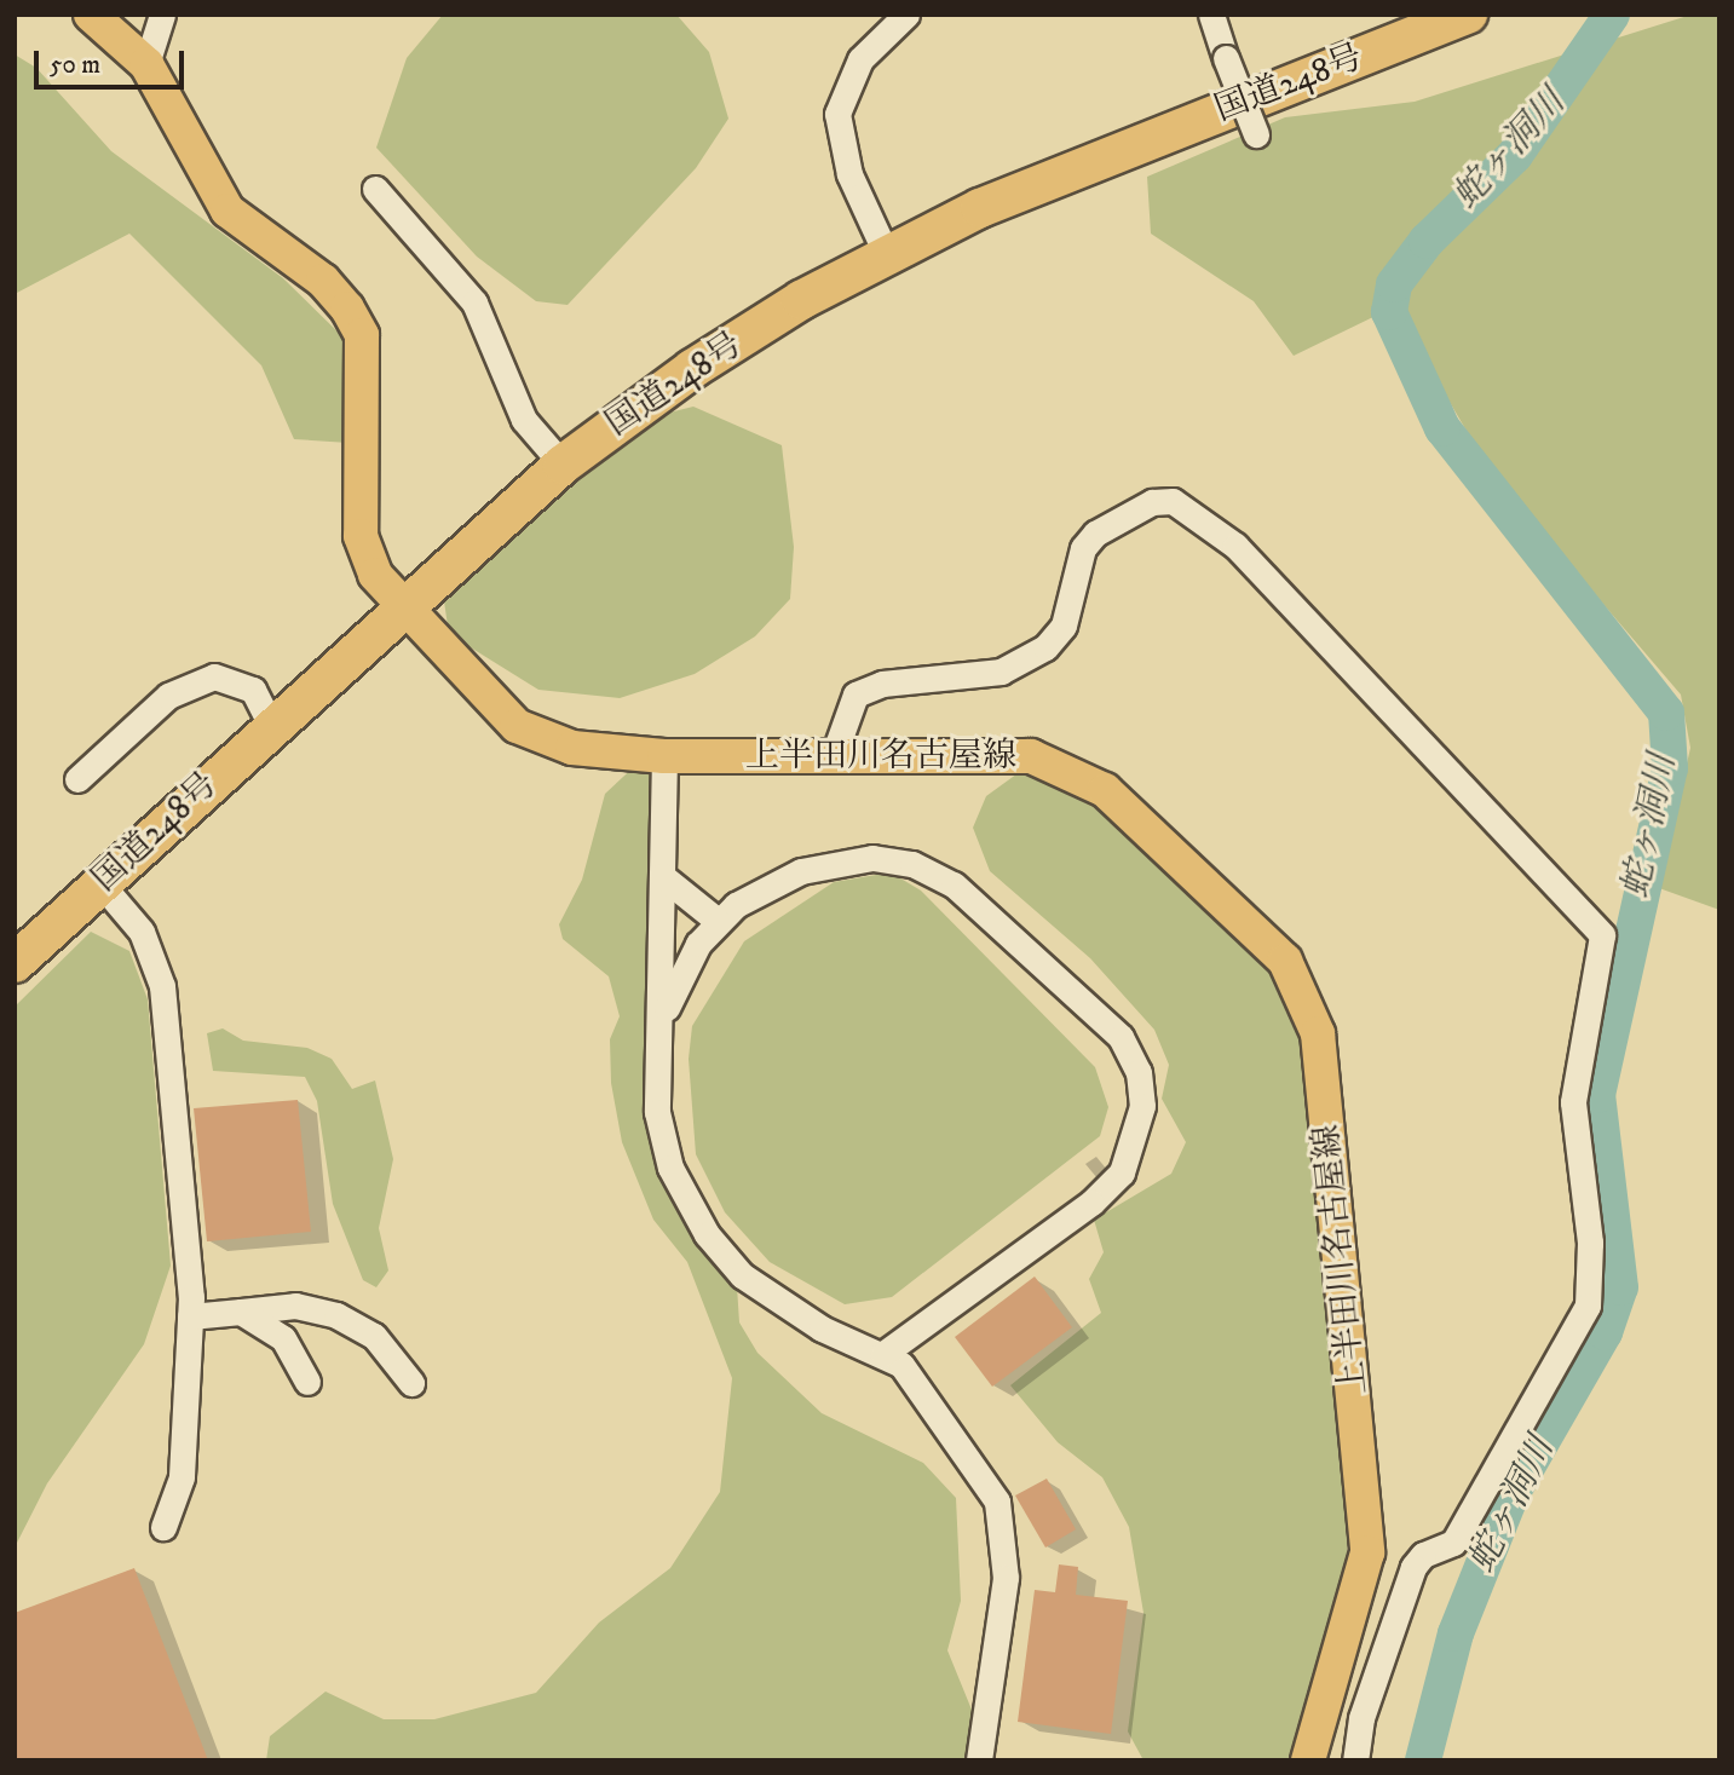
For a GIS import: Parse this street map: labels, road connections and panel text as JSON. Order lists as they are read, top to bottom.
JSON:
{
  "streets": {
    "highway": ["国道248号"],
    "main road": ["上半田川名古屋線"]
  },
  "crossings": [
    ["国道248号", "上半田川名古屋線"]
  ],
  "water": ["蛇ヶ洞川"],
  "scale_bar": "50 m"
}
